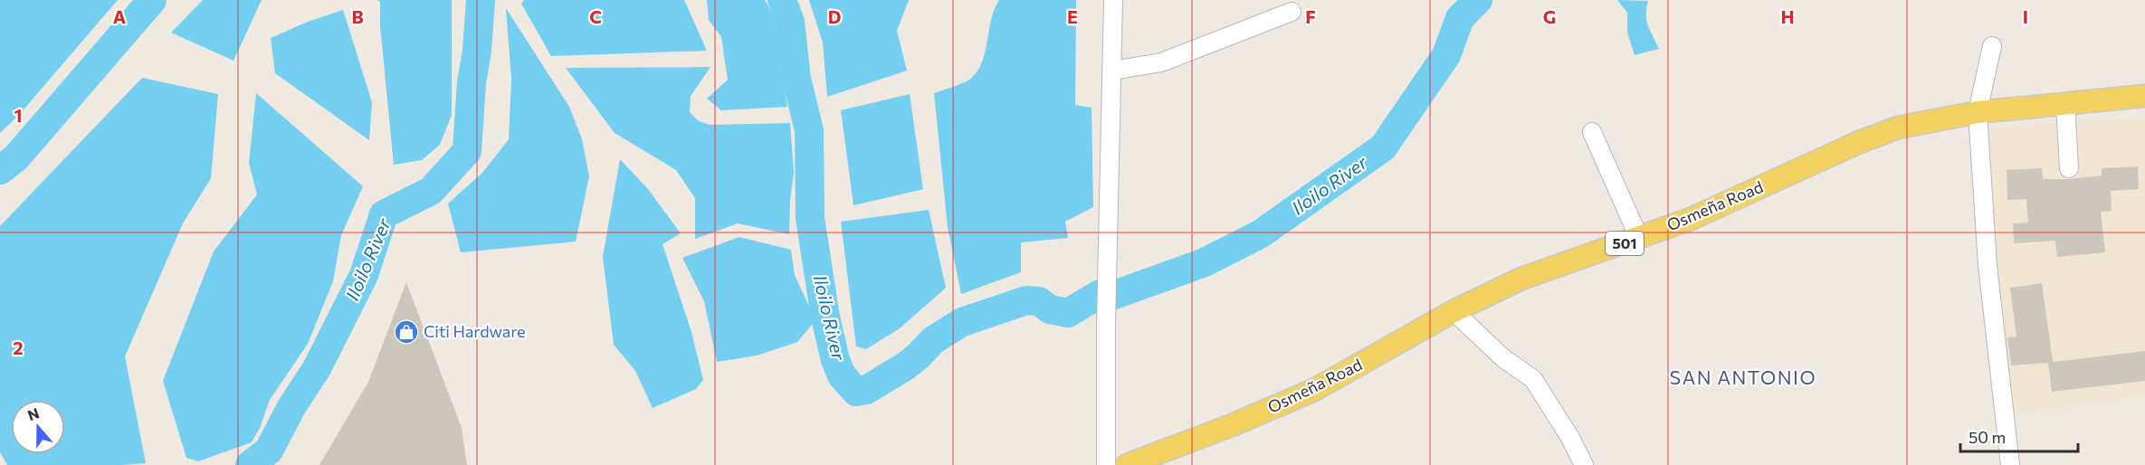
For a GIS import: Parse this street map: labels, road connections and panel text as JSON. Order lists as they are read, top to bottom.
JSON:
{
  "streets": {
    "main road": ["Osmeña Road", "501"]
  },
  "districts": ["SAN ANTONIO"],
  "water": ["Iloilo River"],
  "places": {
    "shop": ["Citi Hardware"]
  },
  "scale_bar": "50 m",
  "north": "top",
  "grid": {
    "columns": [
      "A",
      "B",
      "C",
      "D",
      "E",
      "F",
      "G",
      "H",
      "I"
    ],
    "rows": ["1", "2"]
  }
}
